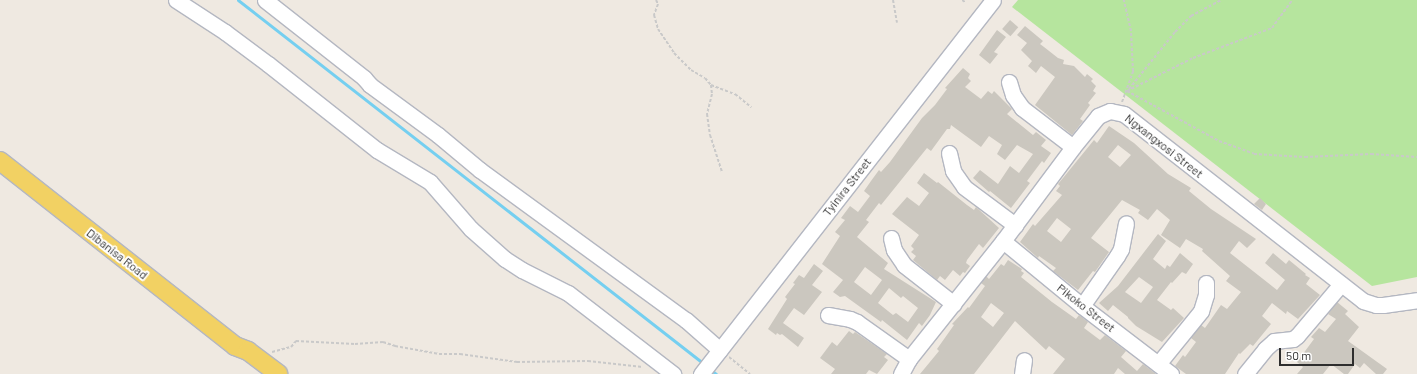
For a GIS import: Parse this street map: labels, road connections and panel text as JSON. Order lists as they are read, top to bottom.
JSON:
{
  "streets": {
    "main road": ["Dibanisa Road"],
    "street": ["Ngxangxosi Street", "Tyinira Street", "Pikoko Street"]
  },
  "crossings": [
    ["Ngxangxosi Street", "Pikoko Street"]
  ],
  "scale_bar": "50 m"
}
